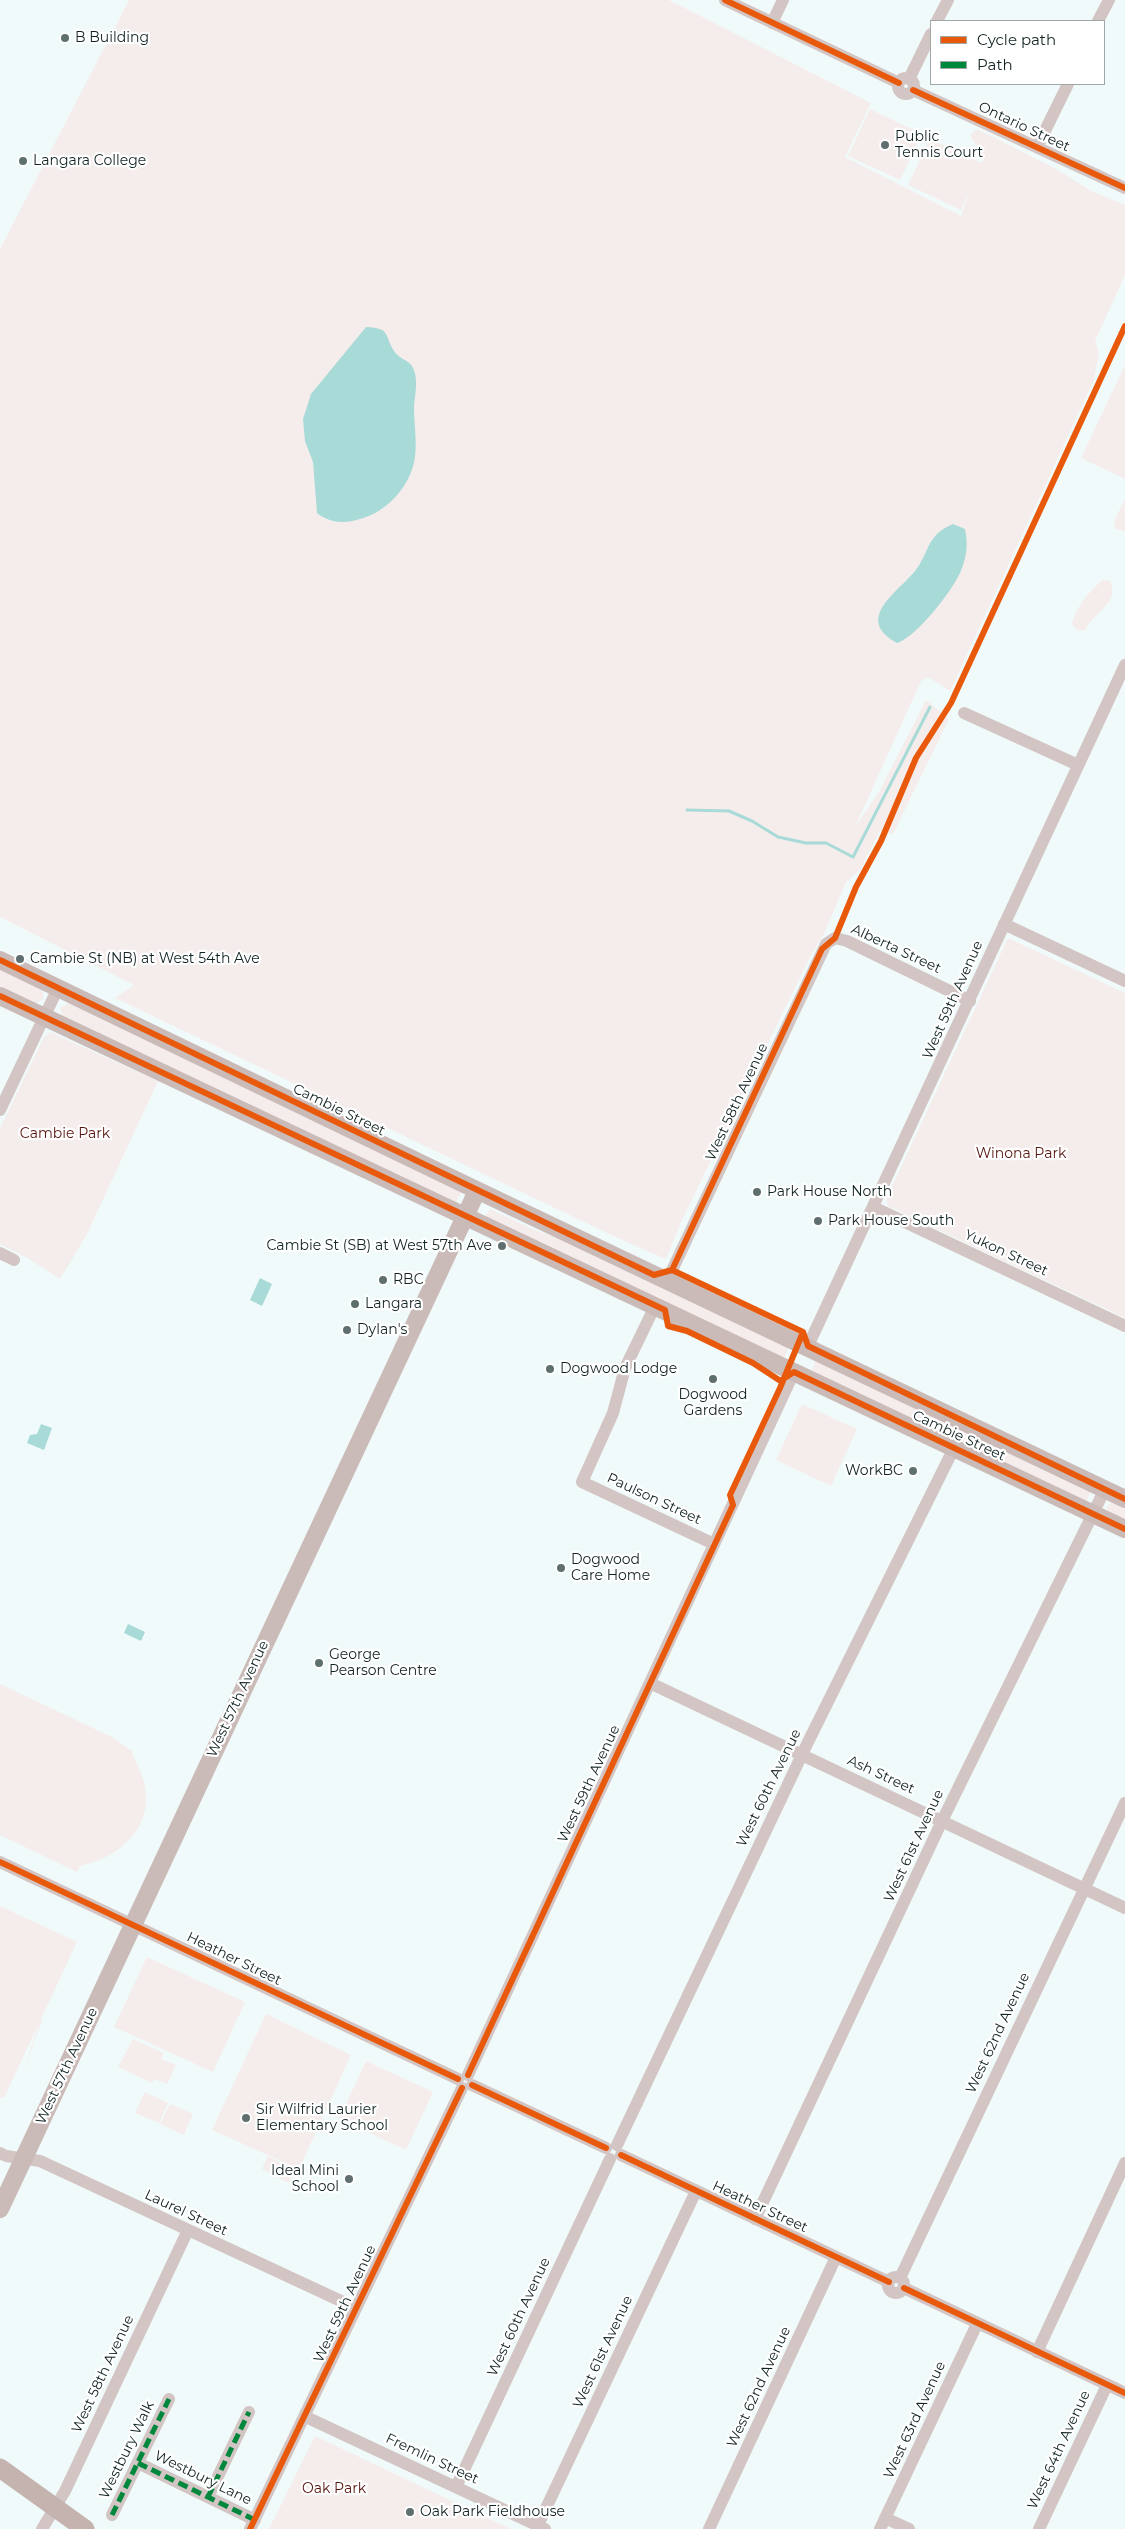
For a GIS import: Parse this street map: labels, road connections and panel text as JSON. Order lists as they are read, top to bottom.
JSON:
{
  "streets": {
    "main road": ["Cambie Street", "West 57th Avenue"],
    "street": [
      "Ontario Street",
      "Alberta Street",
      "West 59th Avenue",
      "West 58th Avenue",
      "Yukon Street",
      "Paulson Street",
      "Ash Street",
      "West 60th Avenue",
      "West 61st Avenue",
      "Heather Street",
      "West 62nd Avenue",
      "Laurel Street",
      "West 63rd Avenue",
      "Westbury Walk",
      "West 64th Avenue",
      "Fremlin Street",
      "Westbury Lane"
    ]
  },
  "crossings": [
    ["Alberta Street", "West 59th Avenue"],
    ["Alberta Street", "West 58th Avenue"],
    ["West 59th Avenue", "Cambie Street"],
    ["West 59th Avenue", "Yukon Street"],
    ["West 59th Avenue", "Paulson Street"],
    ["West 59th Avenue", "Ash Street"],
    ["West 59th Avenue", "Heather Street"],
    ["West 59th Avenue", "Laurel Street"],
    ["West 59th Avenue", "Fremlin Street"],
    ["West 59th Avenue", "Westbury Lane"],
    ["West 58th Avenue", "Cambie Street"],
    ["West 58th Avenue", "Laurel Street"],
    ["Cambie Street", "Paulson Street"],
    ["Cambie Street", "West 57th Avenue"],
    ["Cambie Street", "West 60th Avenue"],
    ["Cambie Street", "West 61st Avenue"],
    ["West 57th Avenue", "Heather Street"],
    ["West 57th Avenue", "Laurel Street"],
    ["Ash Street", "West 60th Avenue"],
    ["Ash Street", "West 61st Avenue"],
    ["Ash Street", "West 62nd Avenue"],
    ["West 60th Avenue", "Heather Street"],
    ["West 60th Avenue", "Fremlin Street"],
    ["West 61st Avenue", "Heather Street"],
    ["West 61st Avenue", "Fremlin Street"],
    ["Heather Street", "West 62nd Avenue"],
    ["Heather Street", "West 63rd Avenue"],
    ["Heather Street", "West 64th Avenue"],
    ["Westbury Walk", "Westbury Lane"]
  ],
  "parks": ["Cambie Park", "Winona Park", "Oak Park"],
  "places": [
    "B Building",
    "Public Tennis Court",
    "Langara College",
    "Cambie St (NB) at West 54th Ave",
    "Park House North",
    "Park House South",
    "Cambie St (SB) at West 57th Ave",
    "RBC",
    "Langara",
    "Dylan's",
    "Dogwood Lodge",
    "Dogwood Gardens",
    "WorkBC",
    "Dogwood Care Home",
    "George Pearson Centre",
    "Sir Wilfrid Laurier Elementary School",
    "Ideal Mini School",
    "Oak Park Fieldhouse"
  ],
  "legend": ["Cycle path", "Path"]
}
